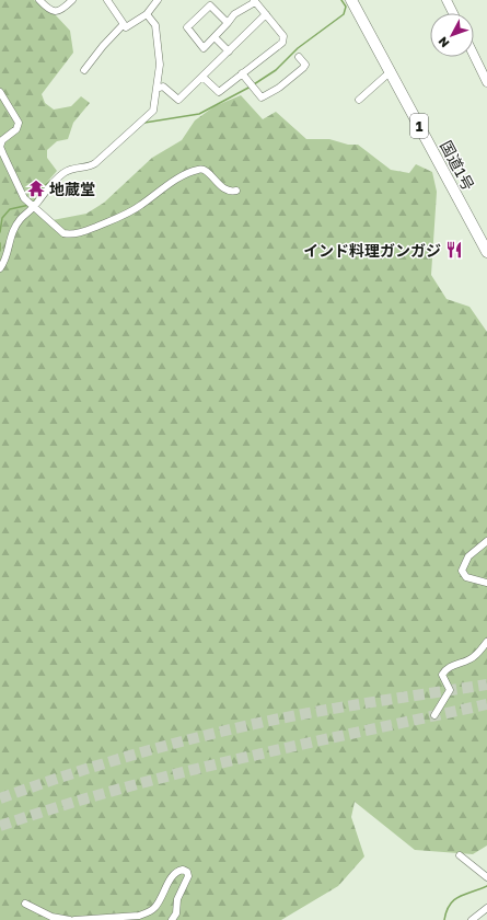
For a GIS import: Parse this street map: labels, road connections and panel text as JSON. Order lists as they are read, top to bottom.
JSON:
{
  "streets": {
    "highway": ["1", "国道1号"]
  },
  "places": {
    "temple": ["地蔵堂"],
    "restaurant": ["インド料理ガンガジ"]
  },
  "north": "bottom left"
}
